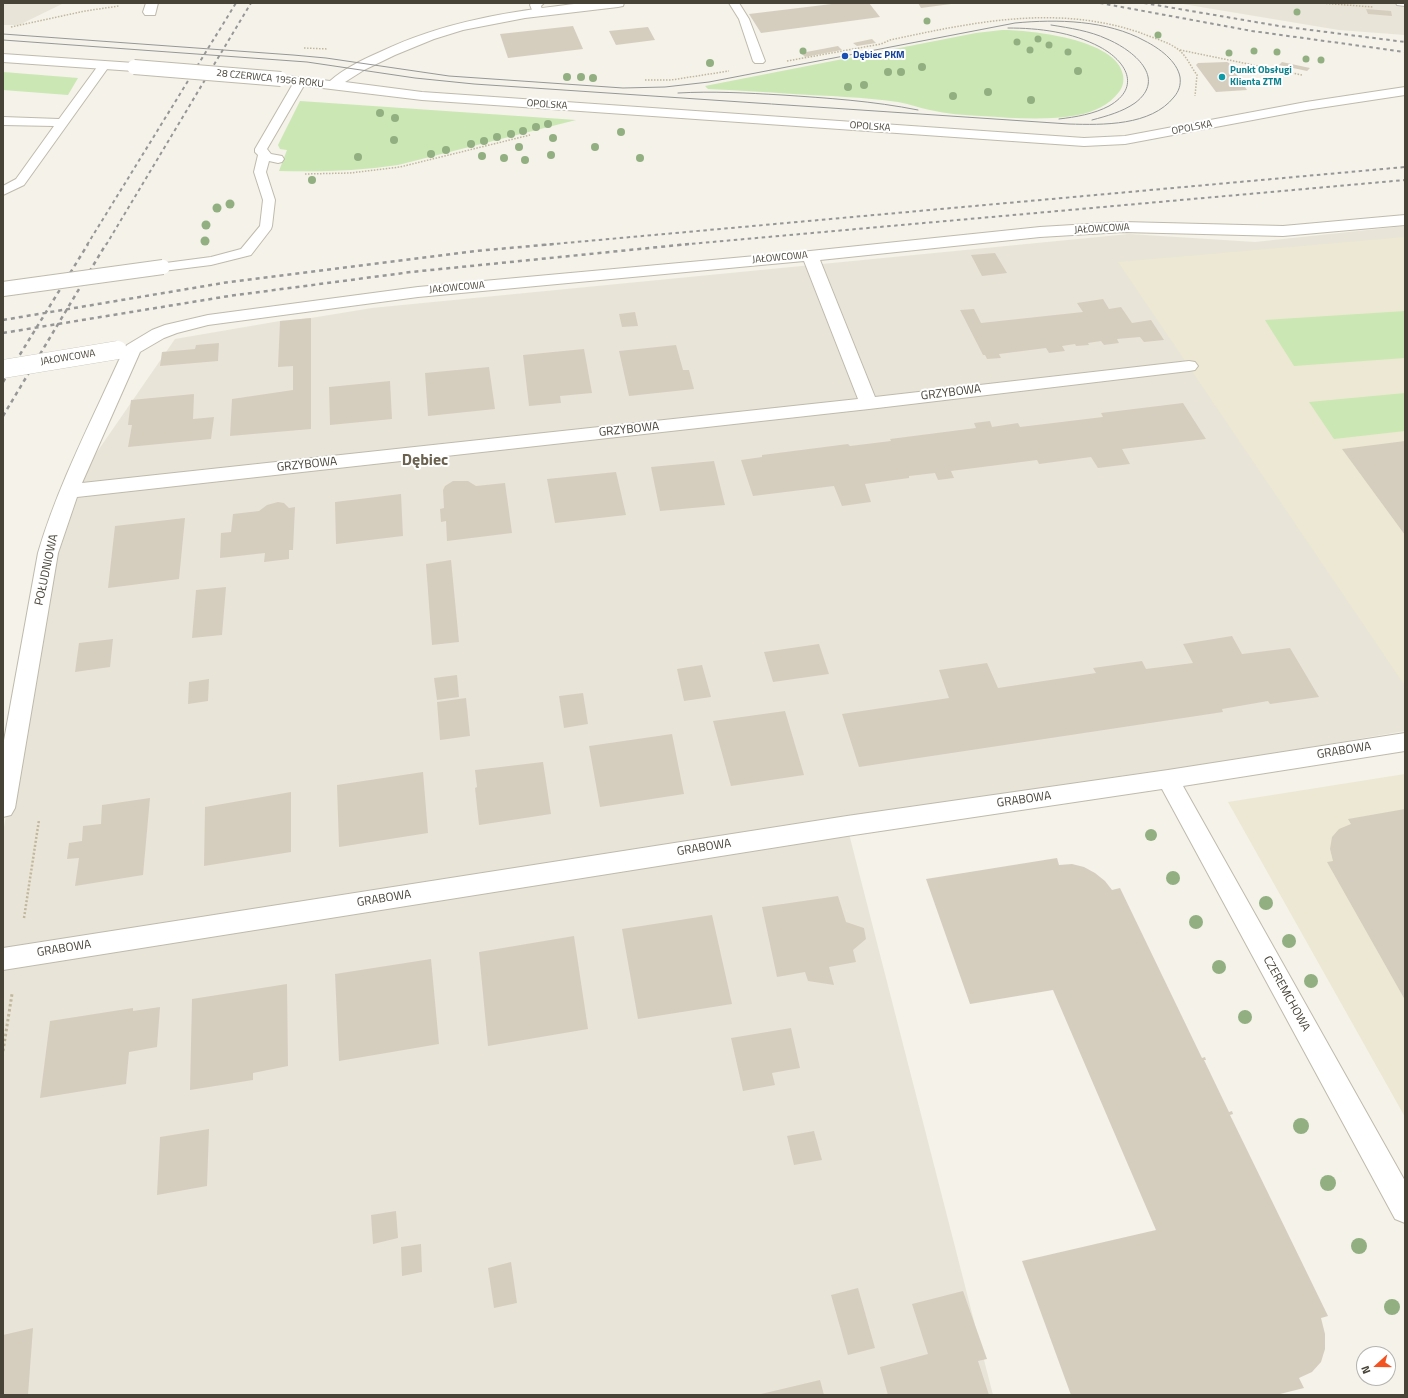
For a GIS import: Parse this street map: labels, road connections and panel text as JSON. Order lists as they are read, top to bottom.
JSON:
{
  "streets": {
    "street": [
      "28 CZERWCA 1956 ROKU",
      "OPOLSKA",
      "JAŁOWCOWA",
      "GRZYBOWA",
      "POŁUDNIOWA",
      "GRABOWA",
      "CZEREMCHOWA"
    ]
  },
  "crossings": [
    ["28 CZERWCA 1956 ROKU", "OPOLSKA"],
    ["JAŁOWCOWA", "POŁUDNIOWA"],
    ["GRZYBOWA", "POŁUDNIOWA"],
    ["GRABOWA", "CZEREMCHOWA"]
  ],
  "districts": ["Dębiec"],
  "places": ["Dębiec PKM", "Punkt Obsługi Klienta ZTM"],
  "north": "left"
}
